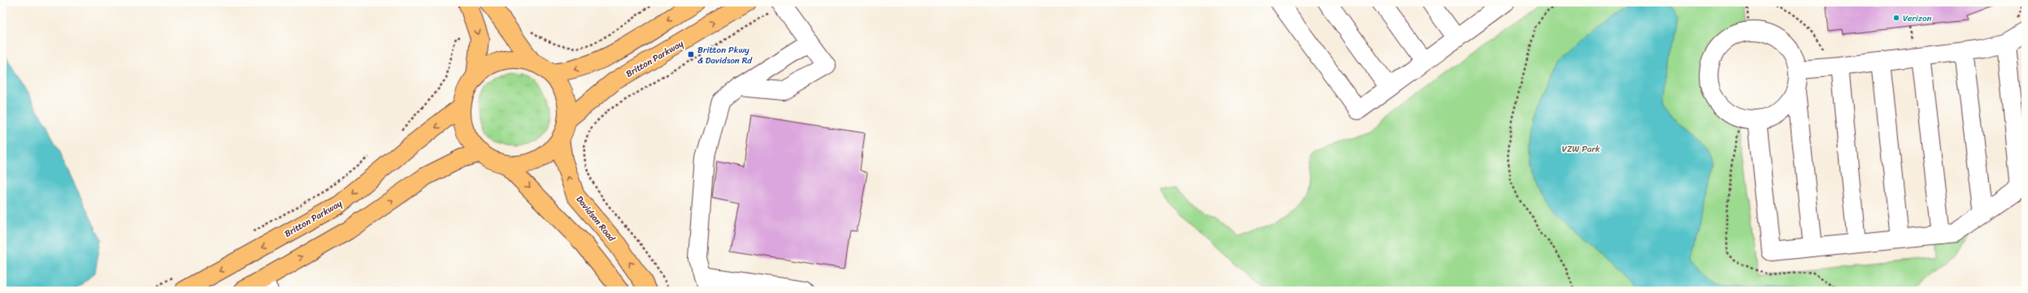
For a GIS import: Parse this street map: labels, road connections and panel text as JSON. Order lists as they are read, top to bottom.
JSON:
{
  "streets": {
    "main road": ["Britton Parkway", "Davidson Road"]
  },
  "crossings": [
    ["Britton Parkway", "Davidson Road"]
  ],
  "parks": ["VZW Park"],
  "places": {
    "other": ["Verizon"],
    "transit": ["Britton Pkwy & Davidson Rd"]
  }
}
